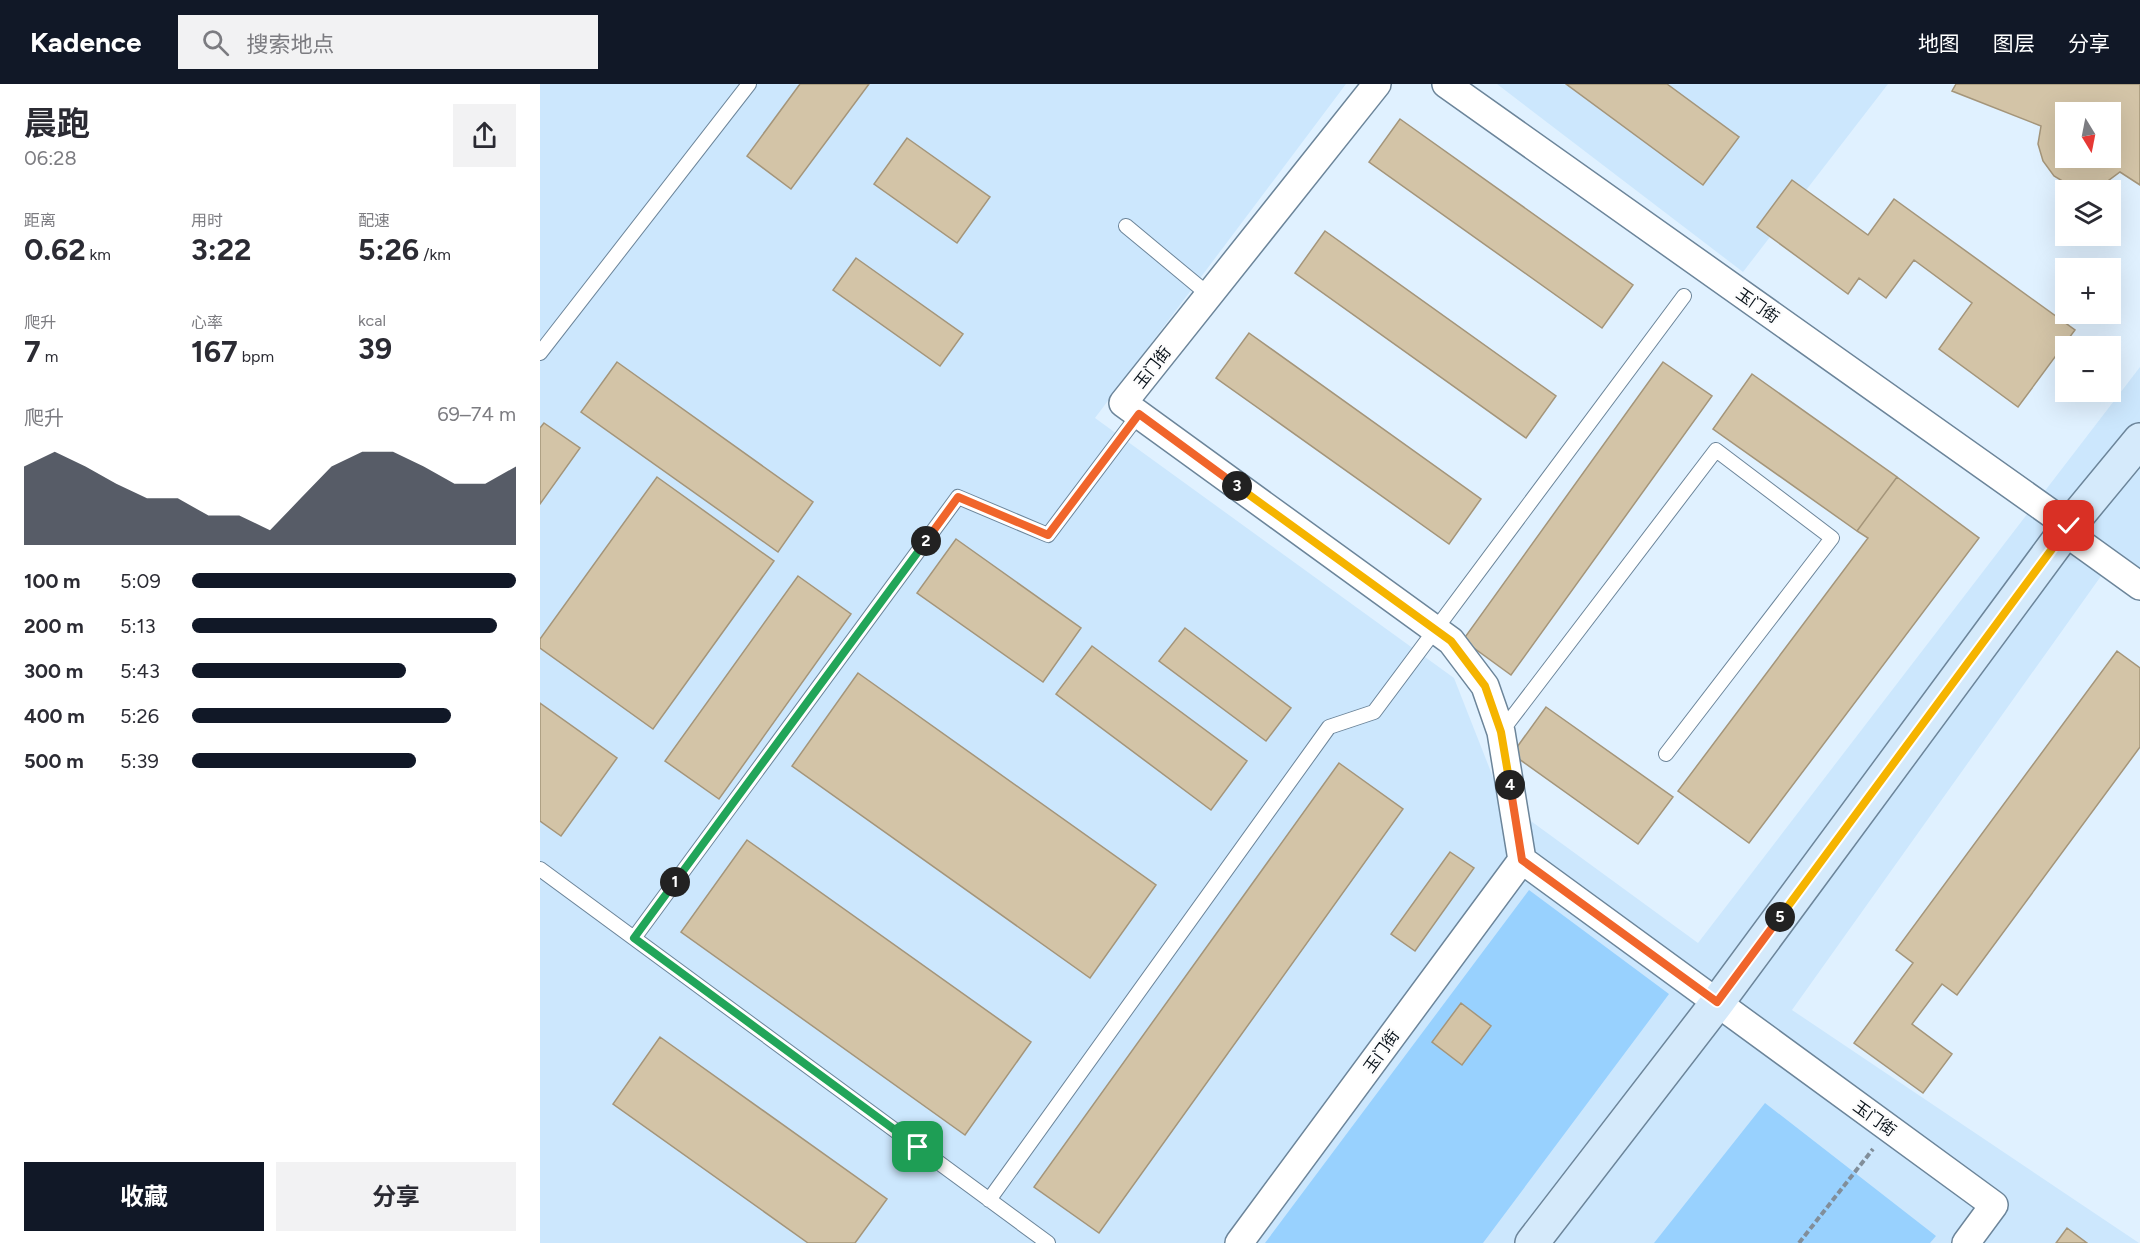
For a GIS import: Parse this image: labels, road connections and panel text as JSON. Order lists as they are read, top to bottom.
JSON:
{
  "streets": {
    "street": ["玉门街"]
  },
  "north": "bottom",
  "page": {
    "header": "Kadence",
    "search": "搜索地点",
    "nav": ["地图", "图层", "分享"],
    "heading": ["晨跑", "06:28"],
    "map_buttons": ["+", "−"],
    "stats": [
      ["距离", "0.62 km"],
      ["用时", "3:22"],
      ["配速", "5:26 /km"],
      ["爬升", "7 m"],
      ["心率", "167 bpm"],
      ["kcal", "39"]
    ],
    "chart": ["爬升", "69–74 m"],
    "pins": [
      "3",
      "2",
      "4",
      "1",
      "5"
    ],
    "list": [
      {
        "name": "100 m",
        "note": "5:09"
      },
      {
        "name": "200 m",
        "note": "5:13"
      },
      {
        "name": "300 m",
        "note": "5:43"
      },
      {
        "name": "400 m",
        "note": "5:26"
      },
      {
        "name": "500 m",
        "note": "5:39"
      }
    ],
    "buttons": ["收藏", "分享"]
  }
}
